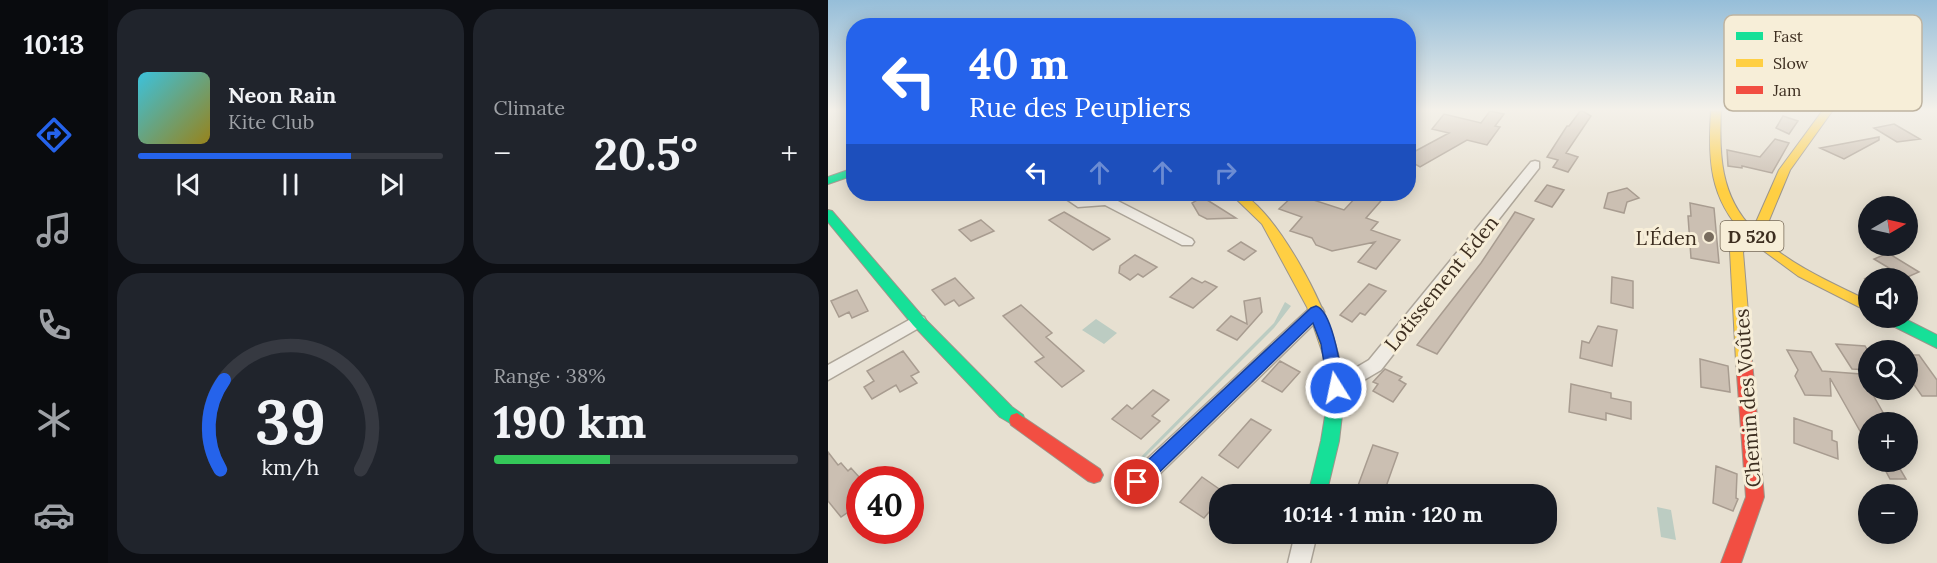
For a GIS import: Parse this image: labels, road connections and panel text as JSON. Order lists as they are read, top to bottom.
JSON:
{
  "streets": {
    "street": ["D 520", "Lotissement Eden", "Chemin des Voûtes"]
  },
  "crossings": [
    ["D 520", "Chemin des Voûtes"]
  ],
  "places": ["L'Éden"],
  "legend": ["Fast", "Slow", "Jam"],
  "north": "right",
  "page": {
    "tabs": "10:13",
    "tile": [
      "Climate",
      ["Range · 38%", "190 km"]
    ],
    "turn": ["40 m", "Rue des Peupliers"],
    "song": ["Neon Rain", "Kite Club"],
    "heat": ["−", "20.5°", "+"],
    "map_buttons": ["+", "−"],
    "limit": "40",
    "trip": "10:14 · 1 min · 120 m",
    "gauge": ["39", "km/h"]
  }
}
